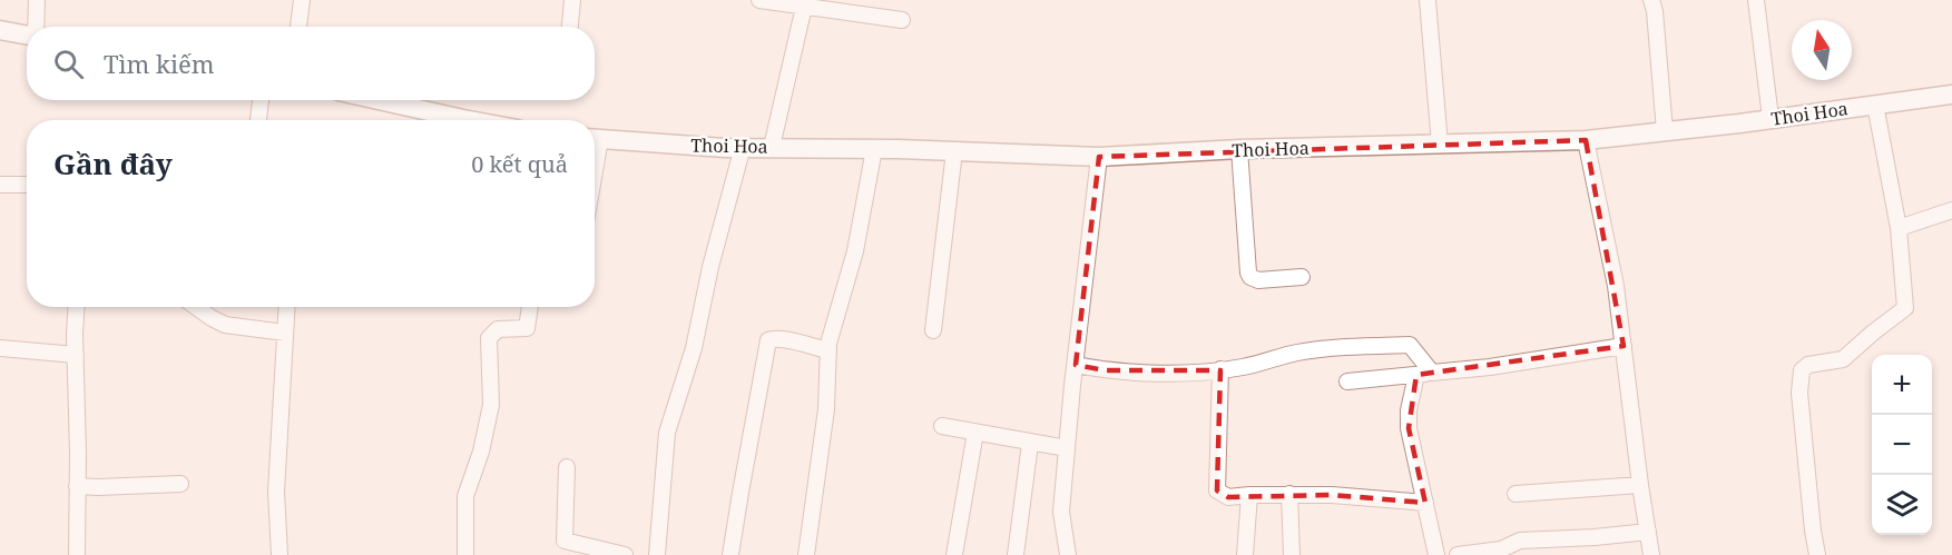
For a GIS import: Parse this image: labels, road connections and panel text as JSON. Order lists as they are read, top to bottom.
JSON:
{
  "streets": {
    "street": ["Thoi Hoa"]
  },
  "north": "top",
  "page": {
    "search": "Tìm kiếm",
    "heading": ["Gần đây", "0 kết quả"],
    "map_buttons": ["+", "−"]
  }
}
